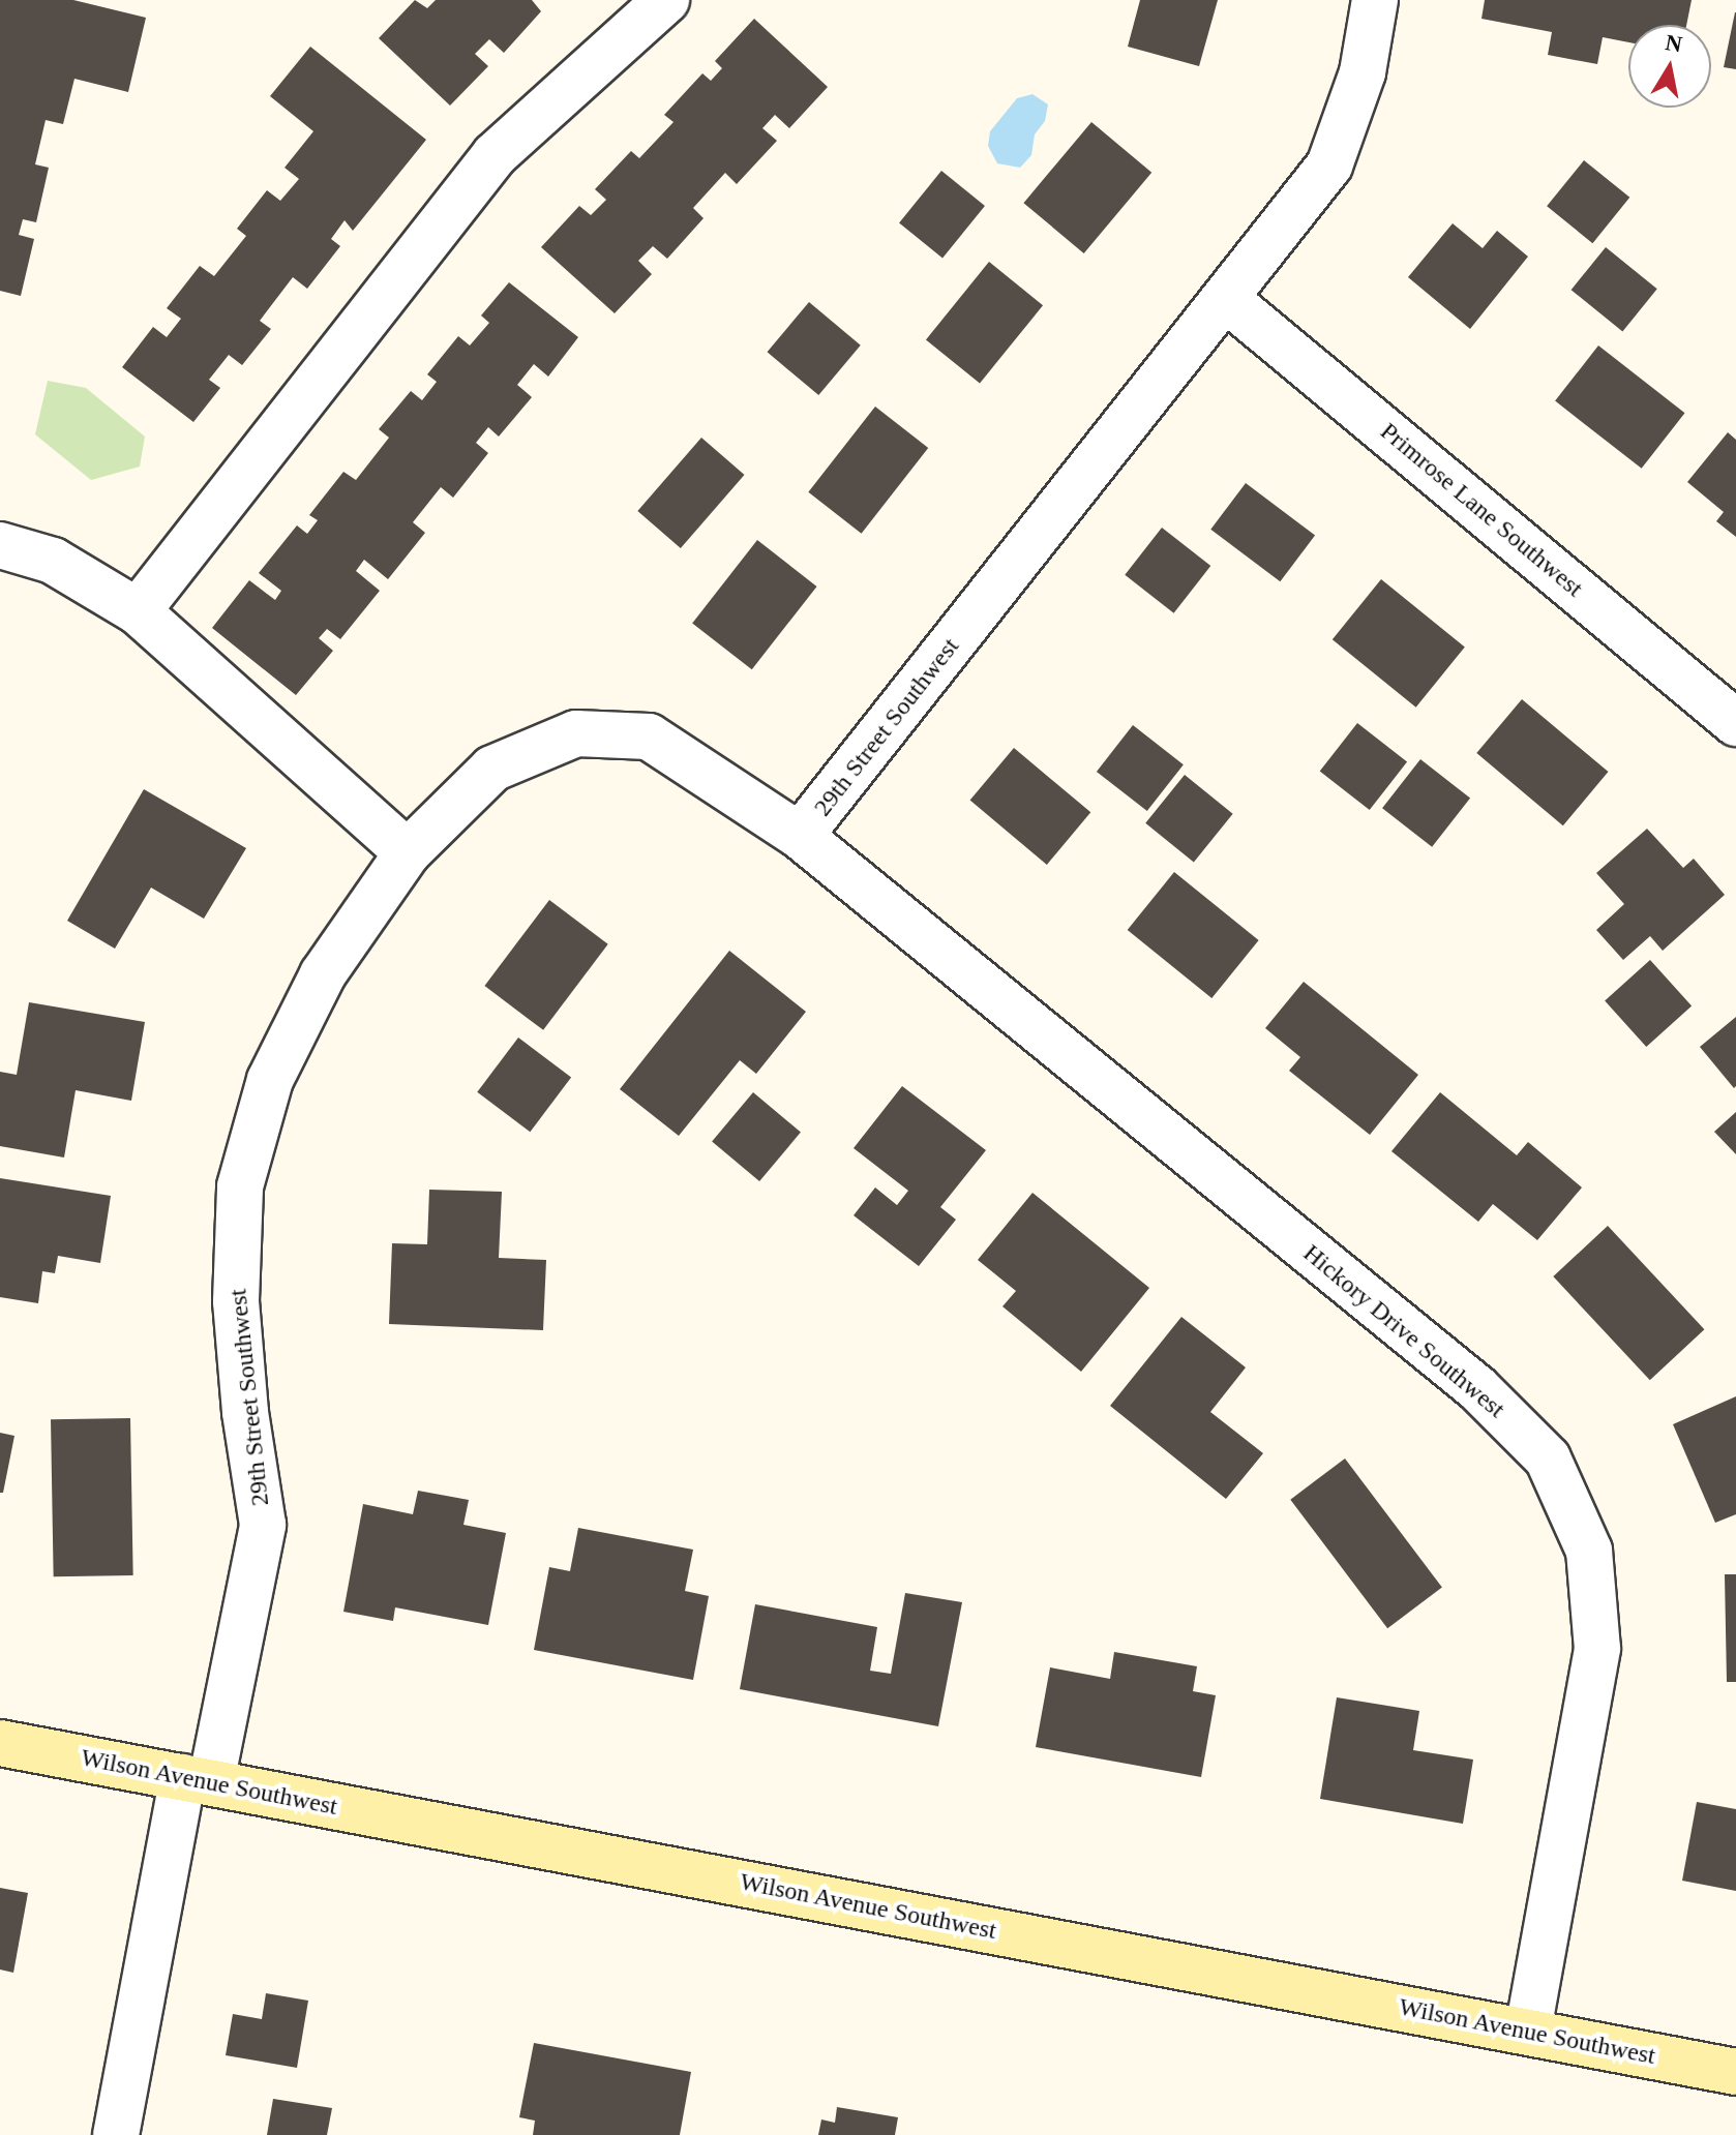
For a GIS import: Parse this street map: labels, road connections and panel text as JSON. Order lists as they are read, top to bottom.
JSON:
{
  "streets": {
    "main road": ["Wilson Avenue Southwest"],
    "street": ["Primrose Lane Southwest", "29th Street Southwest", "Hickory Drive Southwest"]
  },
  "crossings": [
    ["Primrose Lane Southwest", "29th Street Southwest"],
    ["29th Street Southwest", "Hickory Drive Southwest"],
    ["29th Street Southwest", "Wilson Avenue Southwest"],
    ["Hickory Drive Southwest", "Wilson Avenue Southwest"]
  ],
  "north": "top"
}
